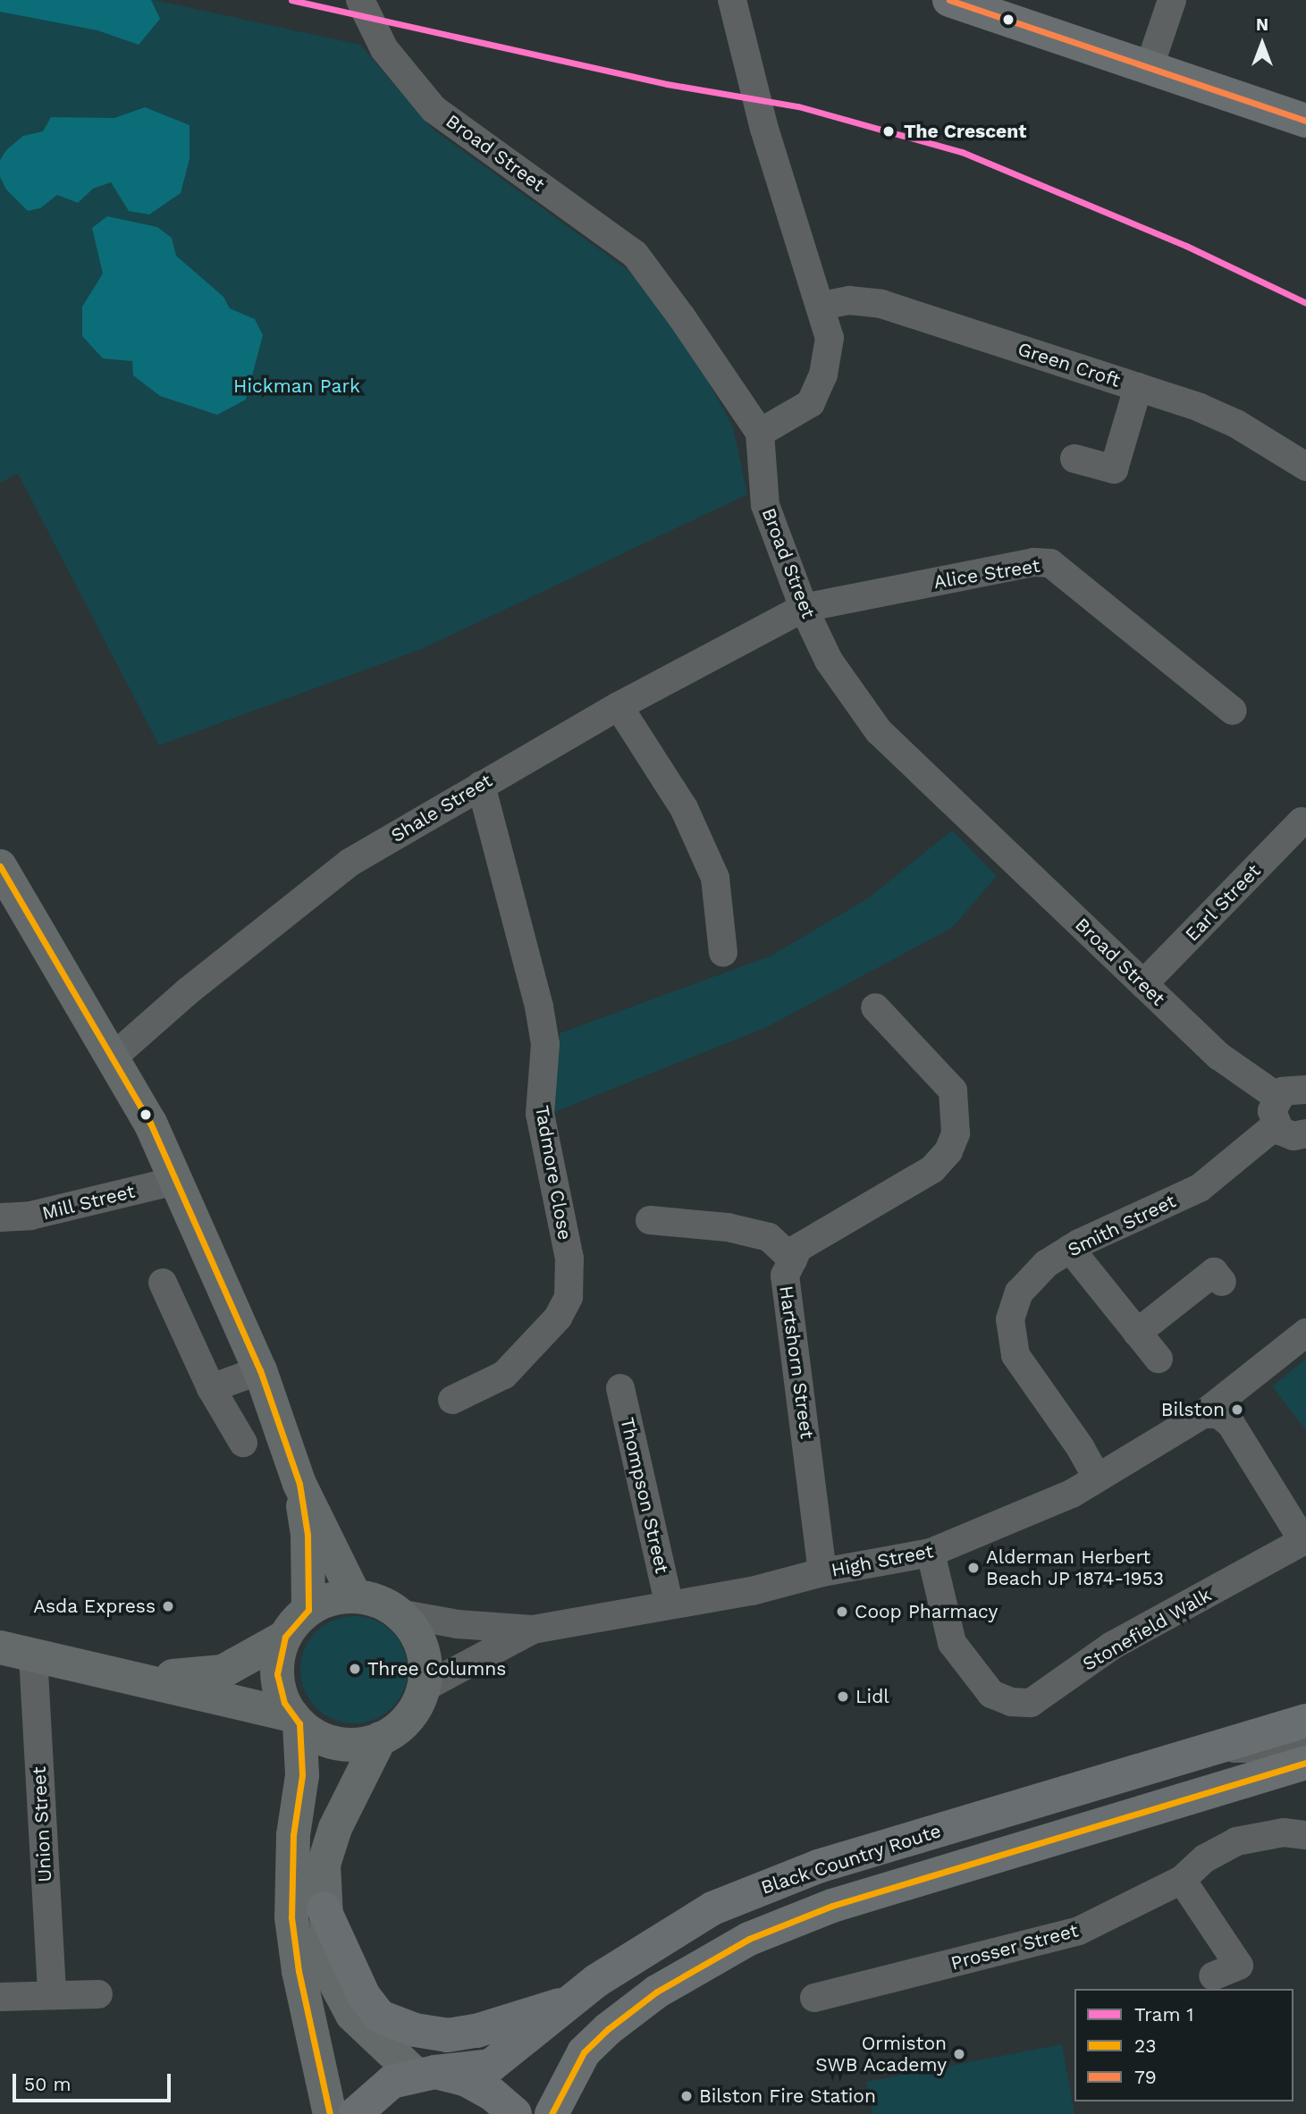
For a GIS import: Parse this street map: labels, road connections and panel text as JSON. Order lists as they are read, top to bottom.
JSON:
{
  "streets": {
    "highway": ["Black Country Route"],
    "street": [
      "Broad Street",
      "Green Croft",
      "Alice Street",
      "Shale Street",
      "Earl Street",
      "Tadmore Close",
      "Mill Street",
      "Smith Street",
      "Hartshorn Street",
      "Thompson Street",
      "High Street",
      "Stonefield Walk",
      "Union Street",
      "Prosser Street"
    ]
  },
  "crossings": [
    ["Broad Street", "Alice Street"],
    ["Broad Street", "Shale Street"],
    ["Broad Street", "Earl Street"],
    ["Alice Street", "Shale Street"],
    ["Shale Street", "Tadmore Close"],
    ["Smith Street", "High Street"],
    ["Hartshorn Street", "High Street"],
    ["Thompson Street", "High Street"],
    ["High Street", "Stonefield Walk"]
  ],
  "parks": ["Hickman Park"],
  "places": [
    "The Crescent",
    "Bilston",
    "Alderman Herbert Beach JP 1874-1953",
    "Asda Express",
    "Coop Pharmacy",
    "Three Columns",
    "Lidl",
    "Ormiston SWB Academy",
    "Bilston Fire Station"
  ],
  "lines": ["tram line 1", "transit line 79", "transit line 23"],
  "legend": ["Tram 1", "23", "79"],
  "scale_bar": "50 m",
  "north": "top"
}
